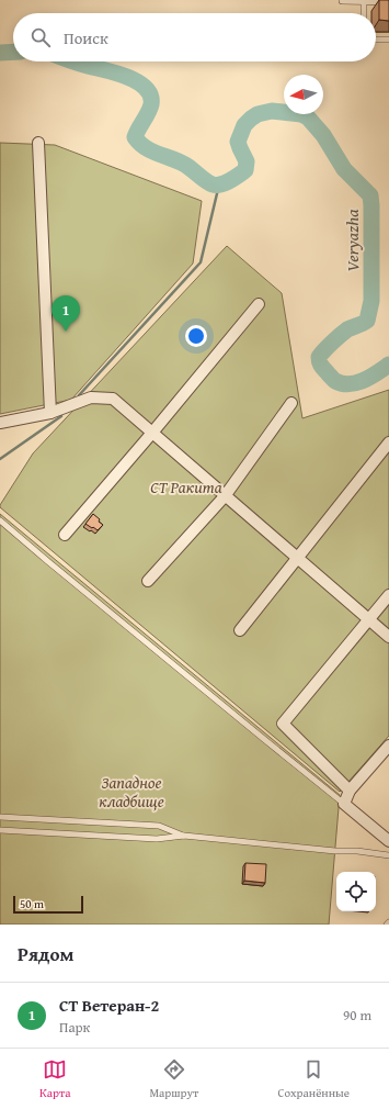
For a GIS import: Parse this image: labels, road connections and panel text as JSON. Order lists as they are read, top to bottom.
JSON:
{
  "water": ["Veryazha"],
  "parks": ["СТ Ракита", "Западное кладбище"],
  "scale_bar": "50 m",
  "north": "left",
  "page": {
    "search": "Поиск",
    "pins": "1",
    "scale": "50 m",
    "heading": "Рядом",
    "list": [
      {
        "mark": "1",
        "name": "СТ Ветеран-2",
        "note": "Парк",
        "value": "90 m"
      }
    ],
    "nav": ["Карта", "Маршрут", "Сохранённые"]
  }
}
